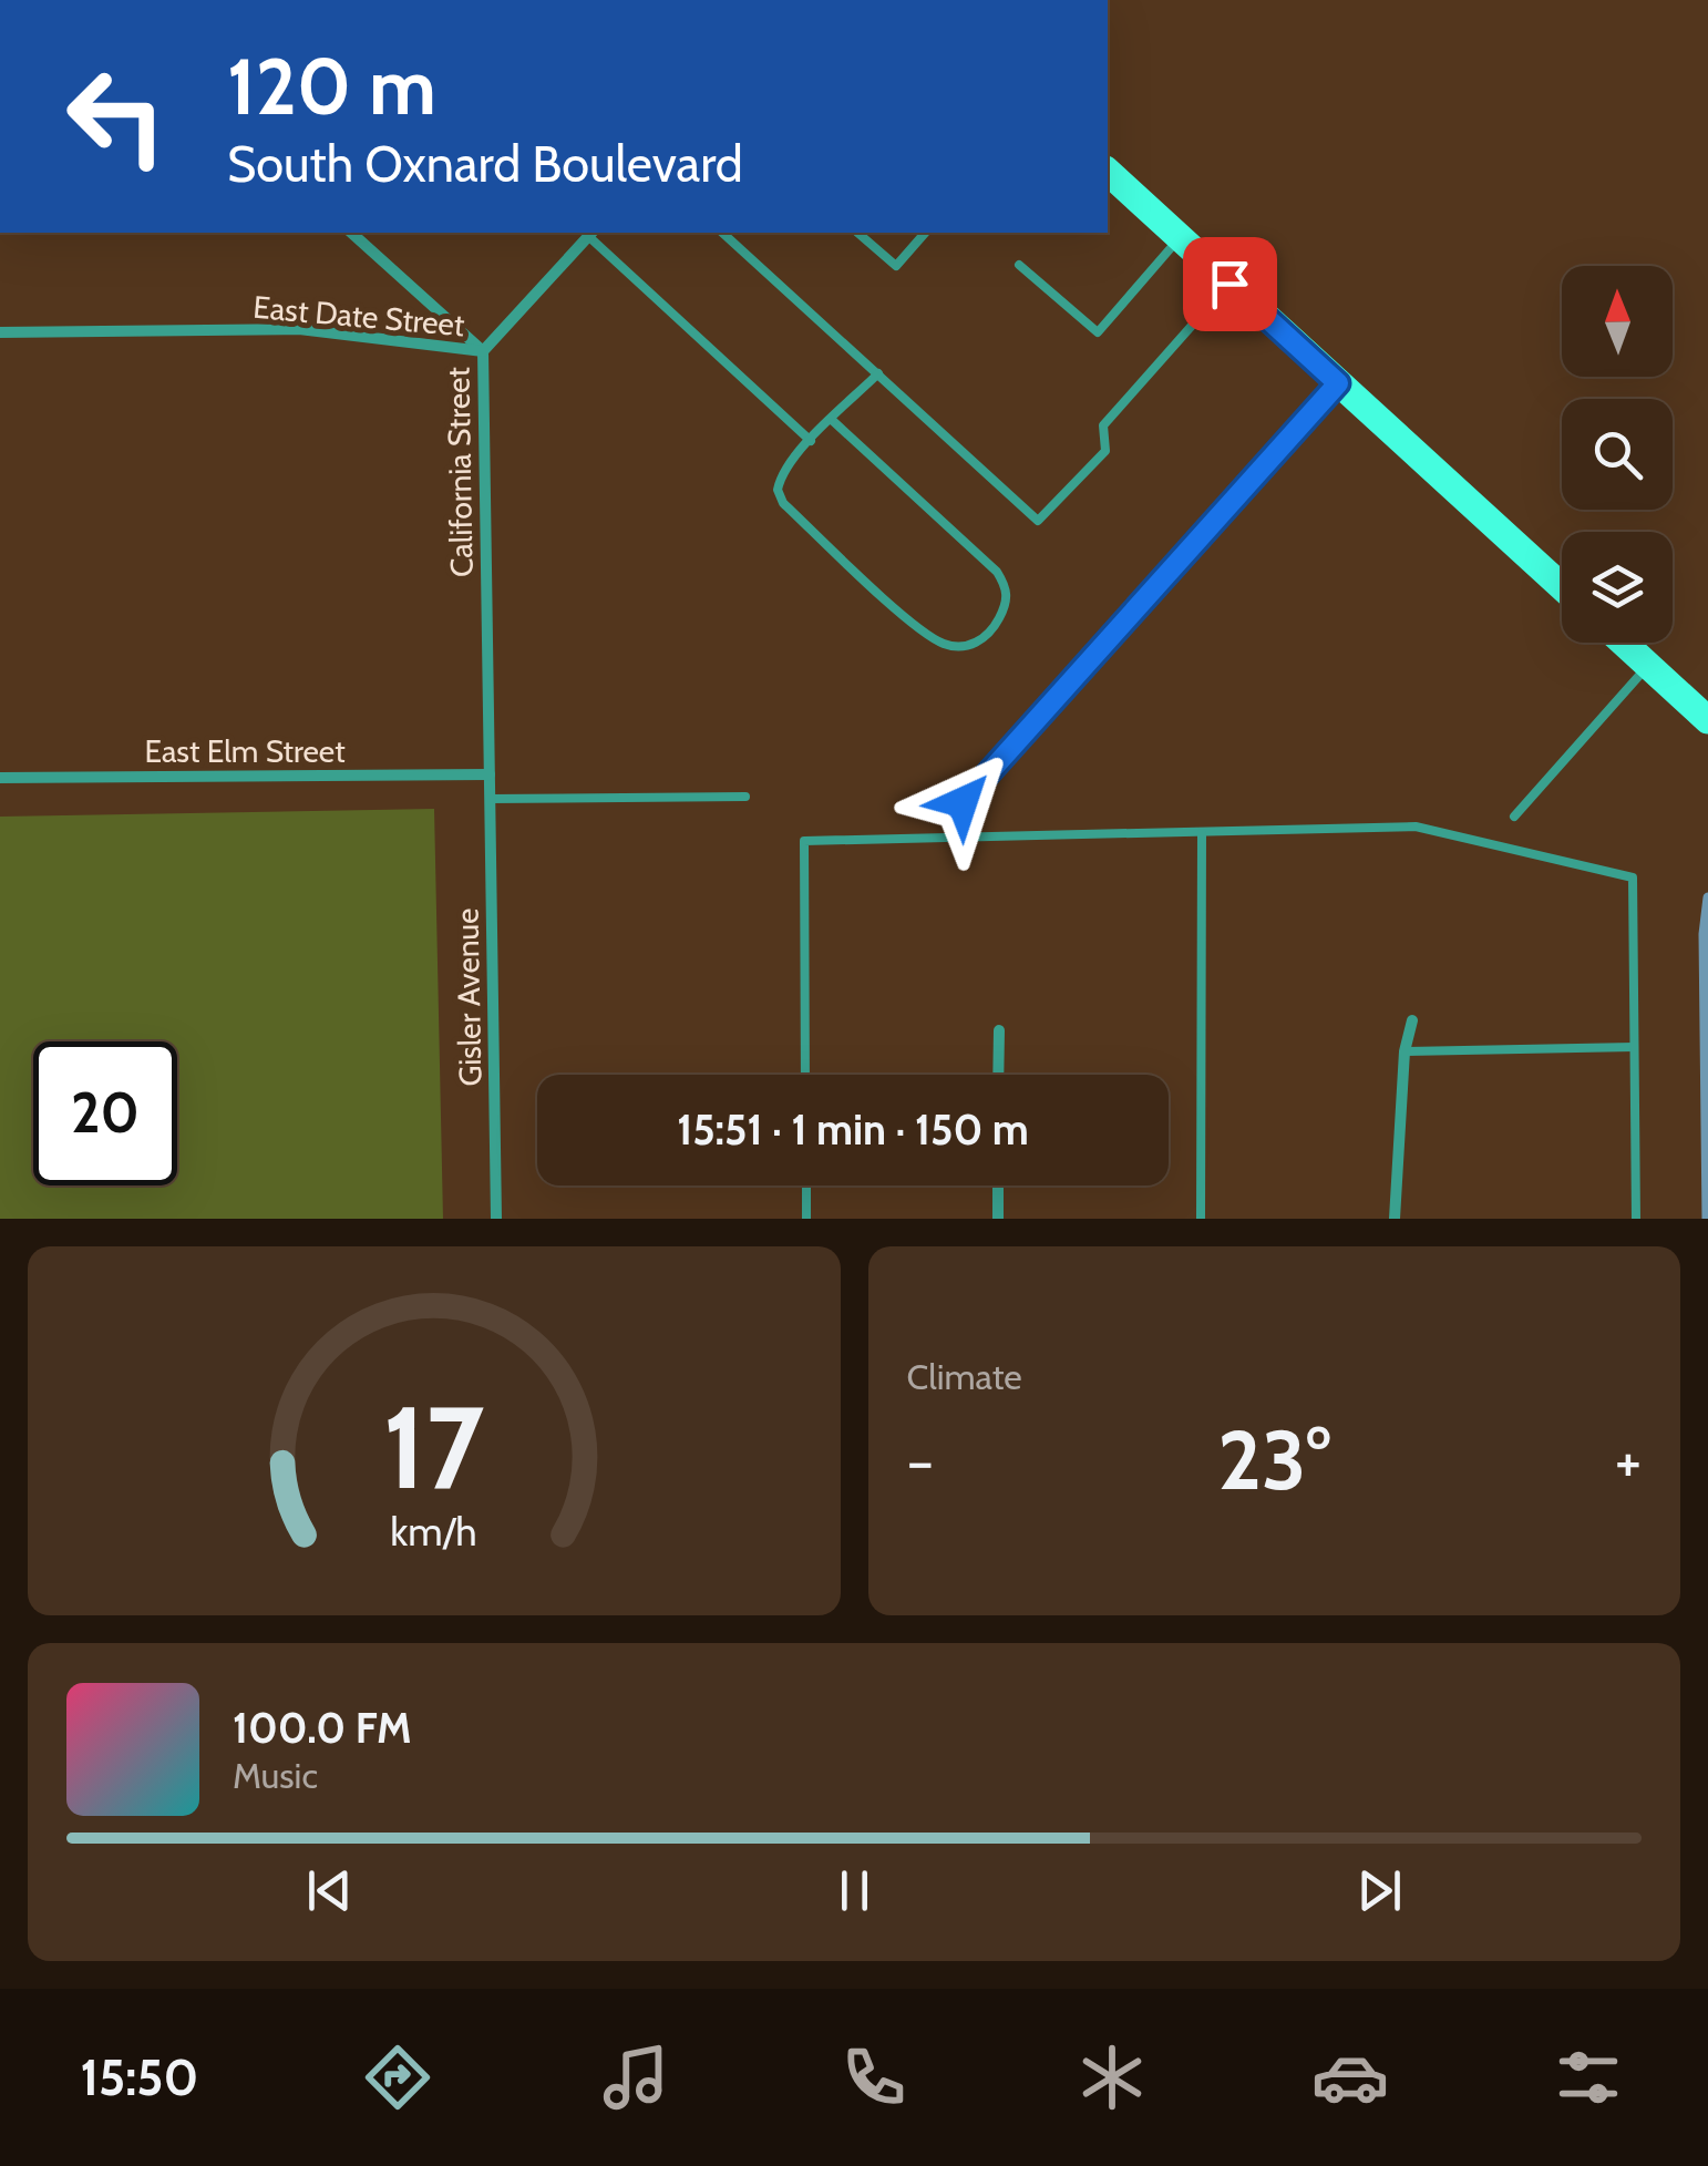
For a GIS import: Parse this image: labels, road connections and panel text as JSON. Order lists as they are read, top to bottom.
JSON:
{
  "streets": {
    "street": [
      "East Date Street",
      "California Street",
      "East Elm Street",
      "Gisler Avenue"
    ]
  },
  "crossings": [
    ["East Date Street", "California Street"],
    ["California Street", "East Elm Street"],
    ["California Street", "Gisler Avenue"],
    ["East Elm Street", "Gisler Avenue"]
  ],
  "north": "top",
  "page": {
    "turn": ["120 m", "South Oxnard Boulevard"],
    "limit": "20",
    "trip": "15:51 · 1 min · 150 m",
    "tile": "Climate",
    "heat": ["−", "23°", "+"],
    "song": ["100.0 FM", "Music"],
    "tabs": "15:50",
    "gauge": ["17", "km/h"]
  }
}
